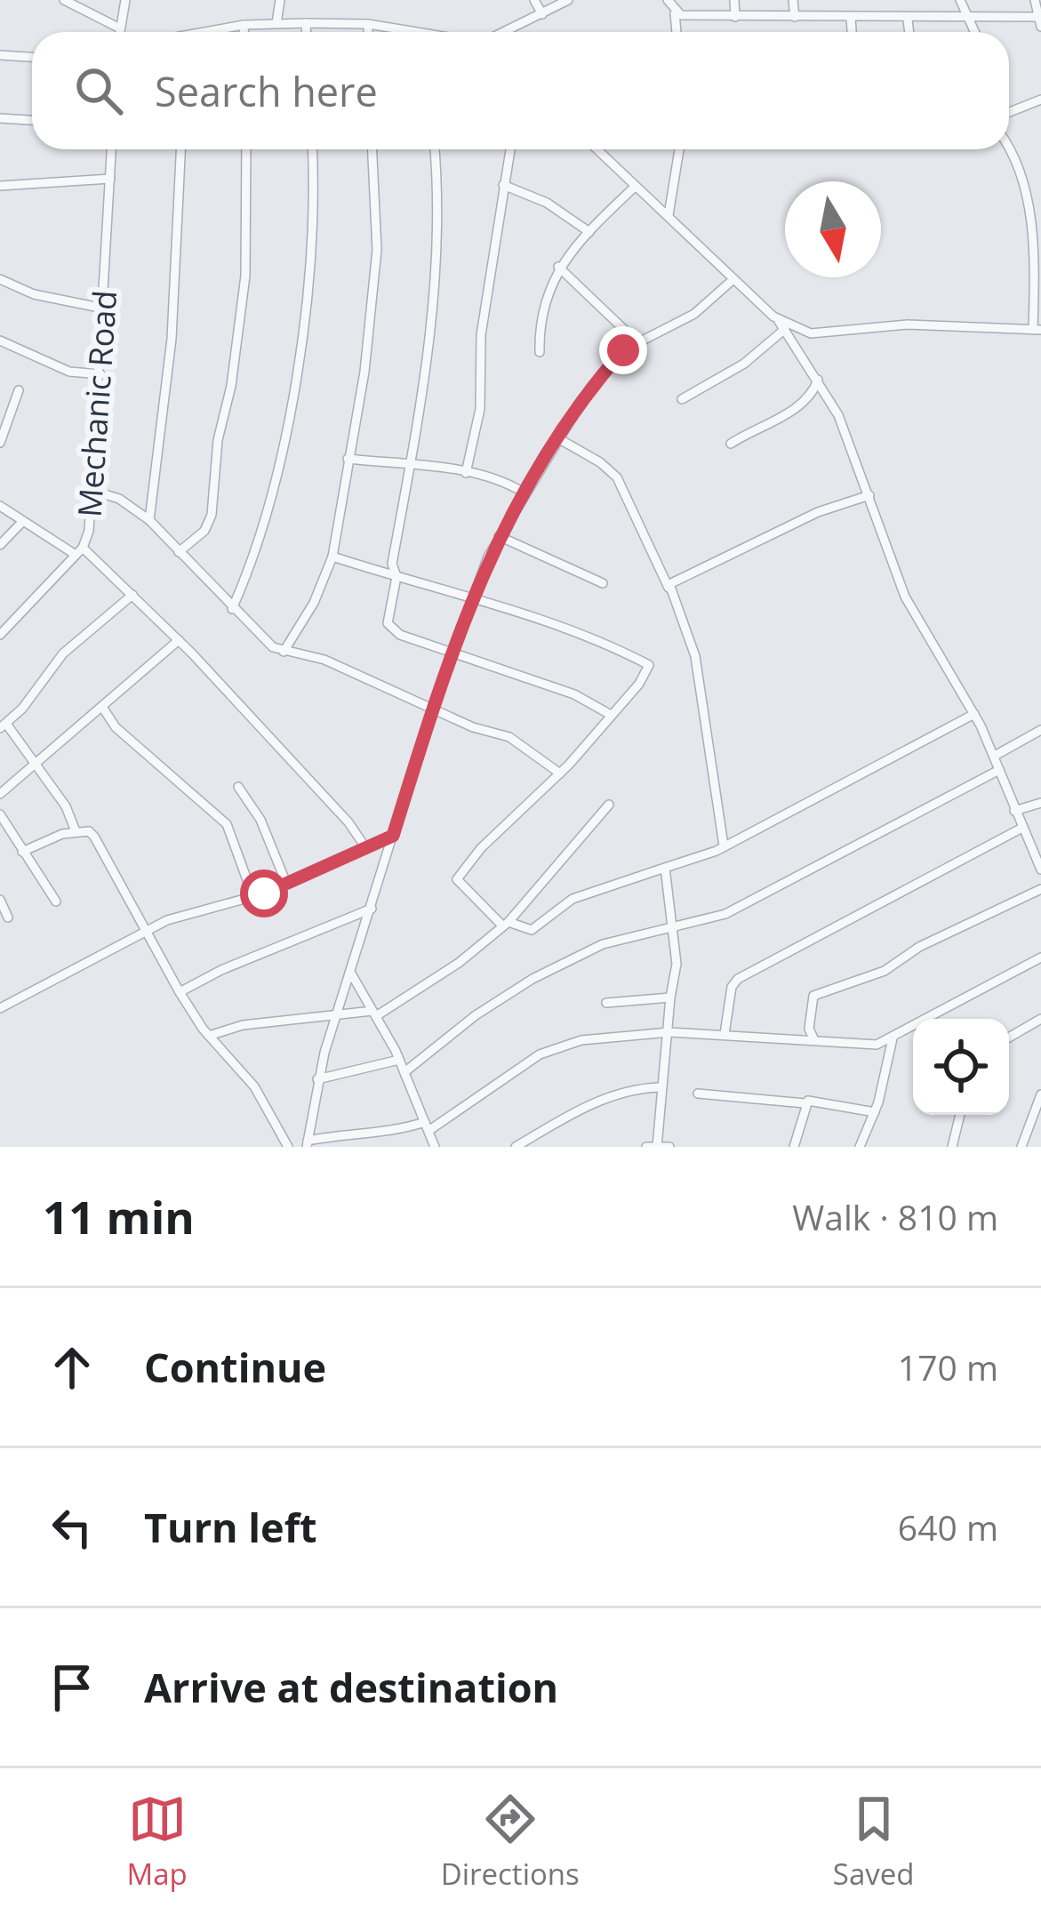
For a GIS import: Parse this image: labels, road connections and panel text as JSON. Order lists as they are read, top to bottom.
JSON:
{
  "streets": {
    "street": ["Mechanic Road"]
  },
  "north": "bottom",
  "page": {
    "search": "Search here",
    "heading": ["11 min", "Walk · 810 m"],
    "list": [
      ["Continue", "170 m"],
      ["Turn left", "640 m"],
      "Arrive at destination"
    ],
    "nav": ["Map", "Directions", "Saved"]
  }
}
